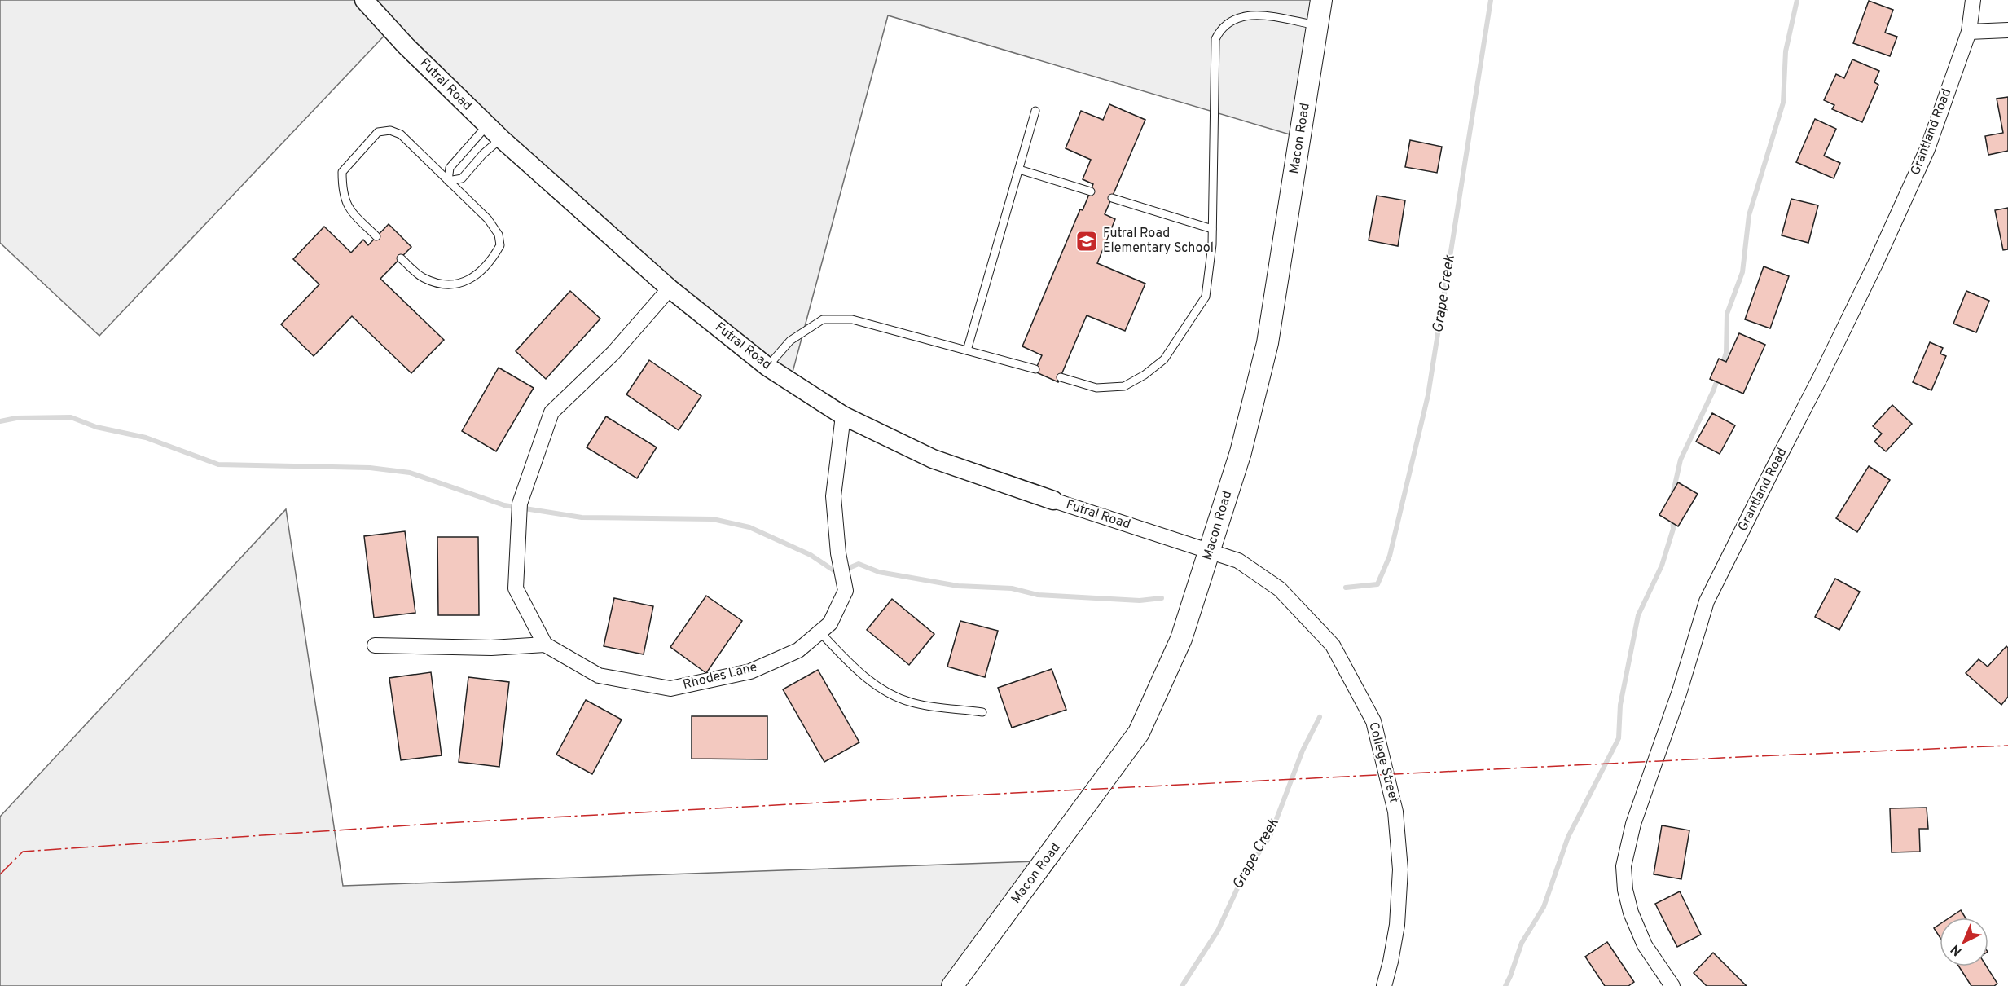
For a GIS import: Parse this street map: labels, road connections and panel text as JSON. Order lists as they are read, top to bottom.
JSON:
{
  "streets": {
    "main road": ["Macon Road"],
    "street": [
      "Futral Road",
      "Grantland Road",
      "Rhodes Lane",
      "College Street"
    ]
  },
  "crossings": [
    ["Futral Road", "Macon Road"],
    ["Futral Road", "Rhodes Lane"],
    ["Futral Road", "College Street"],
    ["Macon Road", "College Street"]
  ],
  "water": ["Grape Creek"],
  "places": {
    "school or university": ["Futral Road Elementary School"]
  },
  "north": "bottom left"
}
